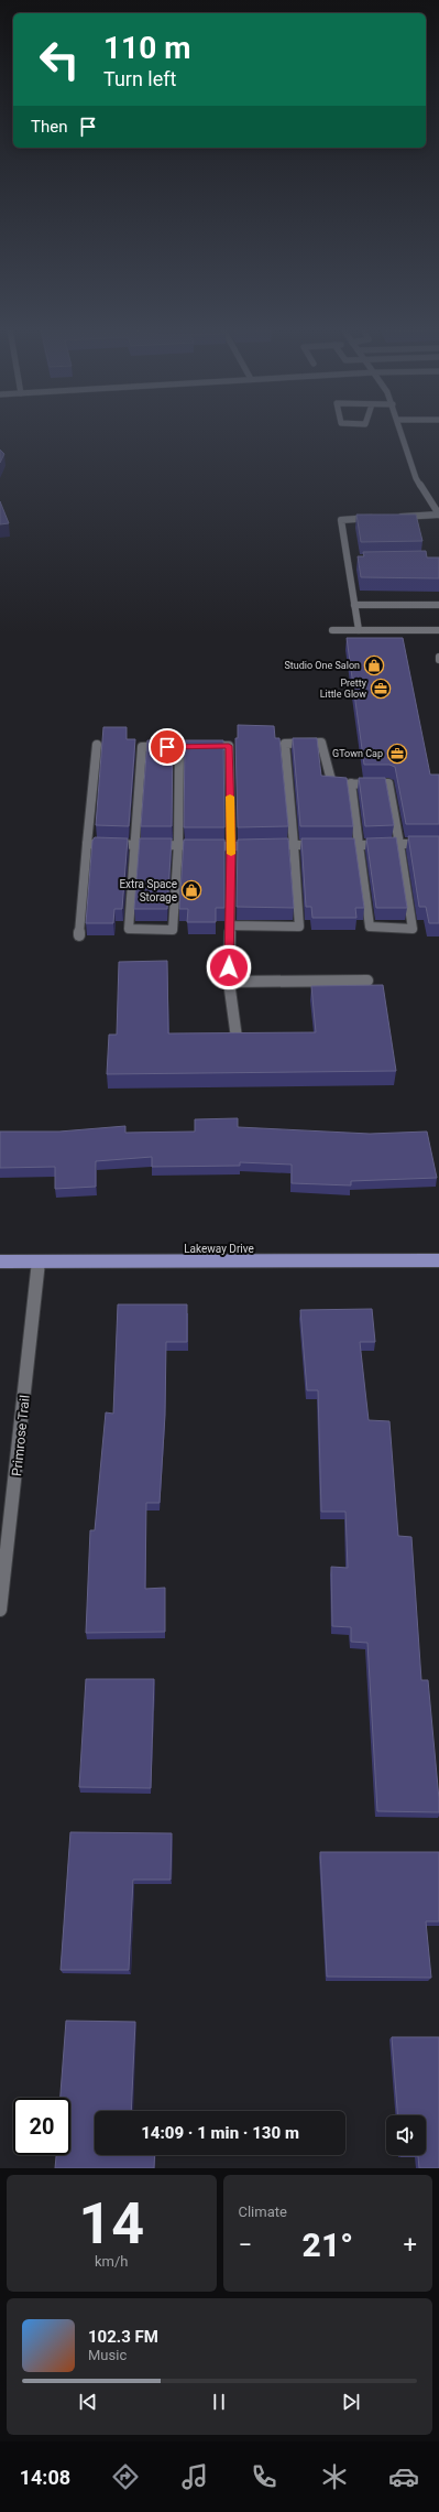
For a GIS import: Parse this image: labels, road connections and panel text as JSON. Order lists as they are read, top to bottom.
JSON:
{
  "streets": {
    "main road": ["Lakeway Drive"],
    "street": ["Primrose Trail"]
  },
  "crossings": [
    ["Lakeway Drive", "Primrose Trail"]
  ],
  "places": {
    "shop": ["Studio One Salon", "Extra Space Storage"],
    "office": ["Pretty Little Glow", "GTown Cap"]
  },
  "page": {
    "turn": ["110 m", "Turn left"],
    "then": "Then",
    "limit": "20",
    "trip": "14:09 · 1 min · 130 m",
    "tile": [
      ["14", "km/h"],
      "Climate"
    ],
    "heat": ["−", "21°", "+"],
    "song": ["102.3 FM", "Music"],
    "tabs": "14:08"
  }
}
